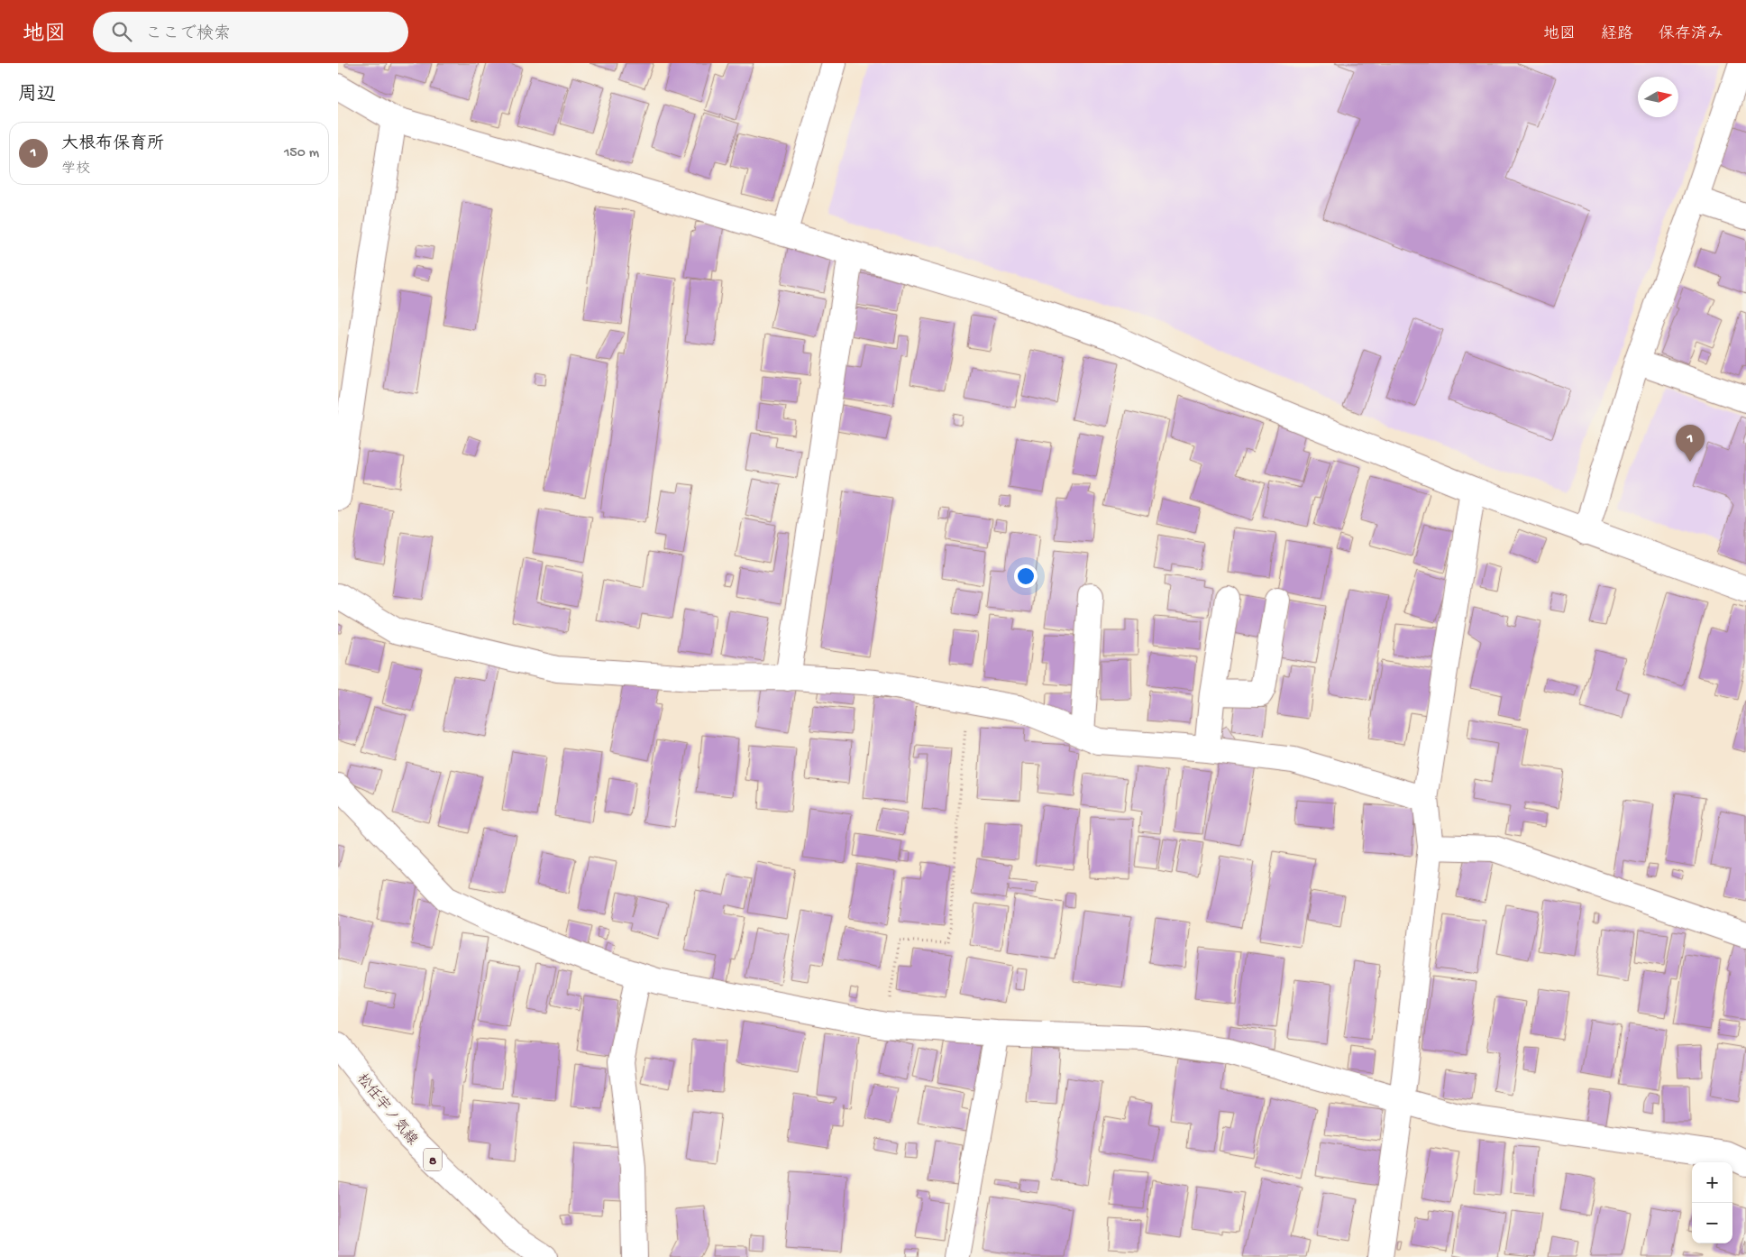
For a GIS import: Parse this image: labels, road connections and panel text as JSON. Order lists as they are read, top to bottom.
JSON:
{
  "streets": {
    "street": ["松任宇ノ気線", "8"]
  },
  "north": "right",
  "page": {
    "header": "地図",
    "search": "ここで検索",
    "nav": ["地図", "経路", "保存済み"],
    "heading": "周辺",
    "list": [
      {
        "mark": "1",
        "name": "大根布保育所",
        "note": "学校",
        "value": "150 m"
      }
    ],
    "pins": "1",
    "map_buttons": ["+", "−"]
  }
}
